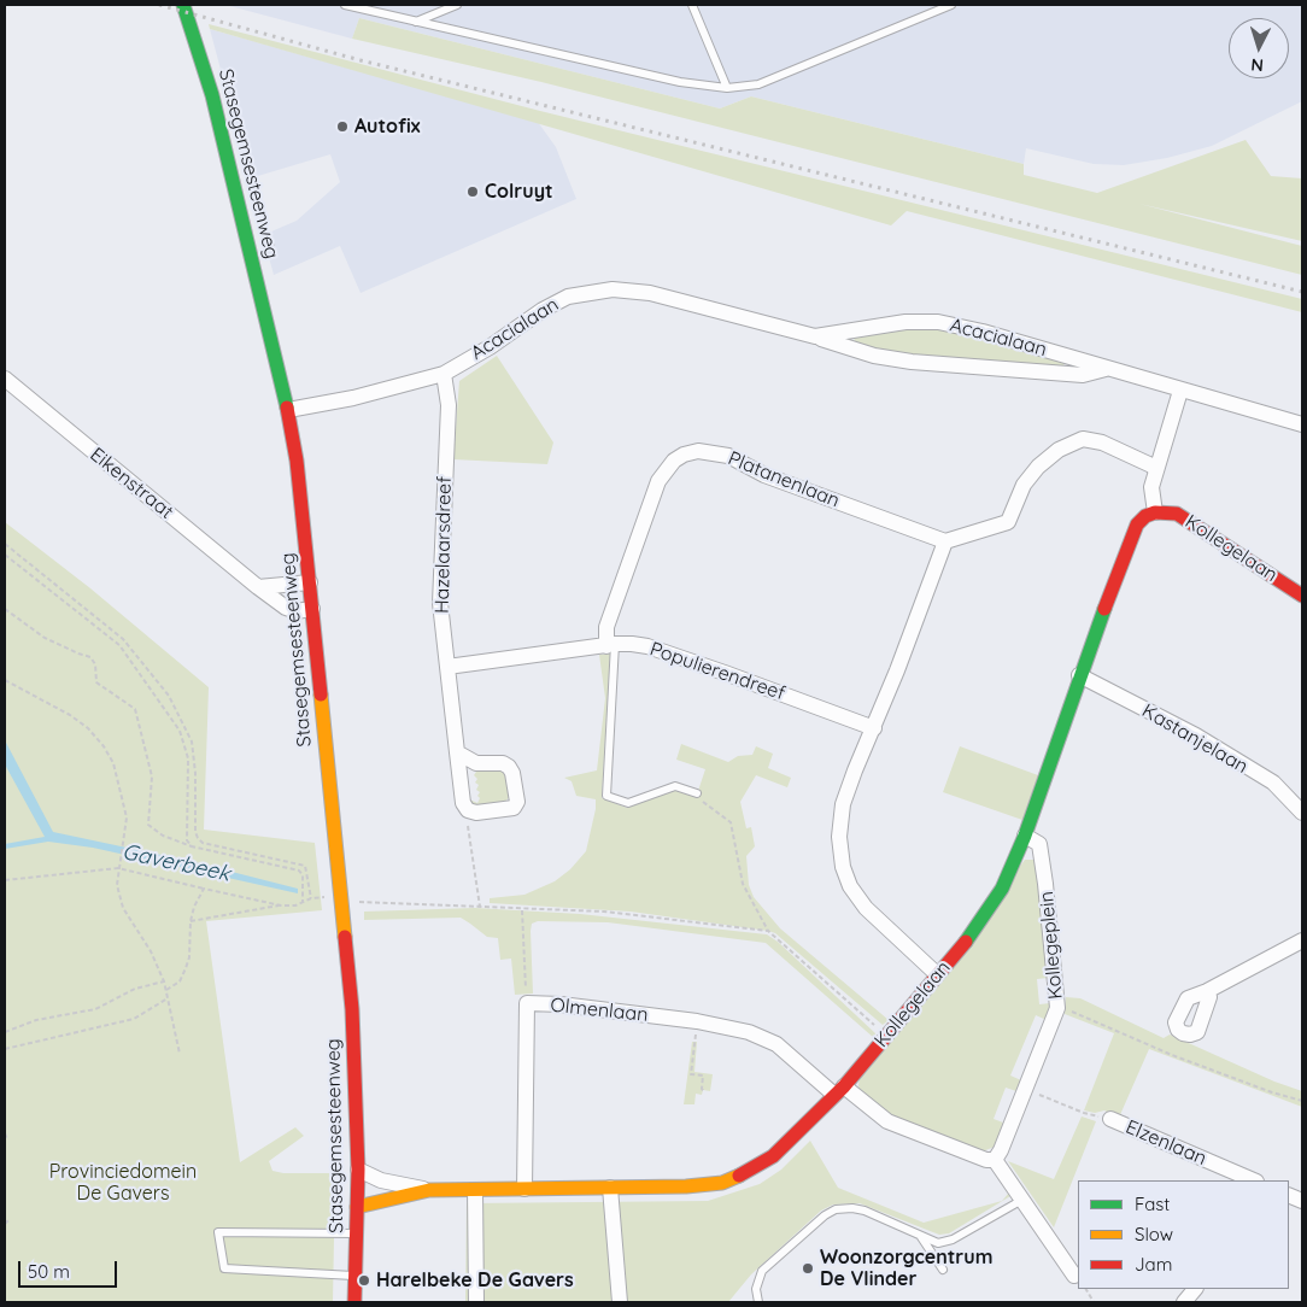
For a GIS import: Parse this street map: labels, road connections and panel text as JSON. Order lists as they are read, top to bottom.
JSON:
{
  "streets": {
    "street": [
      "Stasegemsesteenweg",
      "Acacialaan",
      "Platanenlaan",
      "Eikenstraat",
      "Hazelaarsdreef",
      "Kollegelaan",
      "Populierendreef",
      "Kastanjelaan",
      "Kollegeplein",
      "Olmenlaan",
      "Elzenlaan"
    ]
  },
  "crossings": [
    ["Stasegemsesteenweg", "Acacialaan"],
    ["Stasegemsesteenweg", "Eikenstraat"],
    ["Stasegemsesteenweg", "Kollegelaan"],
    ["Acacialaan", "Hazelaarsdreef"],
    ["Platanenlaan", "Populierendreef"],
    ["Hazelaarsdreef", "Populierendreef"],
    ["Kollegelaan", "Kastanjelaan"],
    ["Kollegelaan", "Kollegeplein"],
    ["Kollegelaan", "Olmenlaan"]
  ],
  "water": ["Gaverbeek"],
  "parks": ["Provinciedomein De Gavers"],
  "places": [
    "Autofix",
    "Colruyt",
    "Woonzorgcentrum De Vlinder",
    "Harelbeke De Gavers"
  ],
  "legend": ["Fast", "Slow", "Jam"],
  "scale_bar": "50 m",
  "north": "bottom"
}
